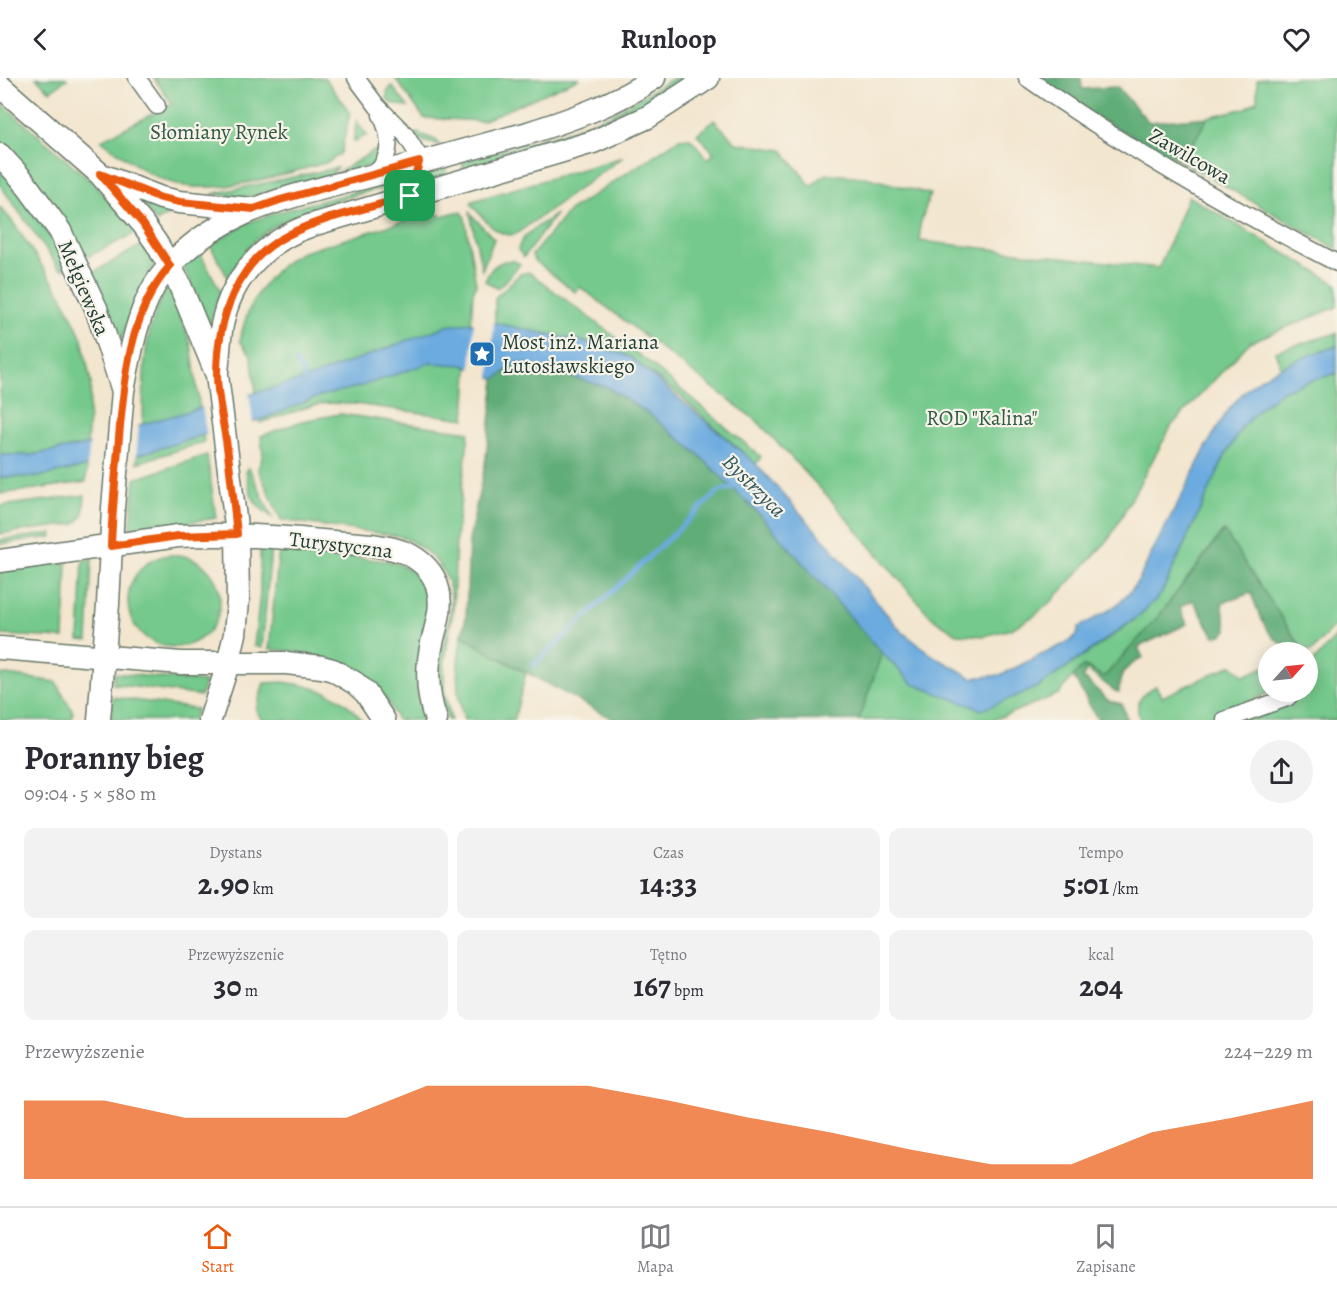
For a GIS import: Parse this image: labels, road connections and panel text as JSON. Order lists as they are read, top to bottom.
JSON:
{
  "streets": {
    "main road": ["Mełgiewska", "Turystyczna"],
    "street": ["Zawilcowa"]
  },
  "crossings": [
    ["Mełgiewska", "Turystyczna"]
  ],
  "water": ["Bystrzyca"],
  "parks": ["Słomiany Rynek", "ROD \"Kalina\""],
  "places": {
    "place": ["Most inż. Mariana Lutosławskiego"]
  },
  "north": "top right",
  "page": {
    "header": "Runloop",
    "heading": ["Poranny bieg", "09:04 · 5 × 580 m"],
    "stats": [
      ["Dystans", "2.90 km"],
      ["Czas", "14:33"],
      ["Tempo", "5:01 /km"],
      ["Przewyższenie", "30 m"],
      ["Tętno", "167 bpm"],
      ["kcal", "204"]
    ],
    "chart": ["Przewyższenie", "224–229 m"],
    "tabs": ["Start", "Mapa", "Zapisane"]
  }
}
